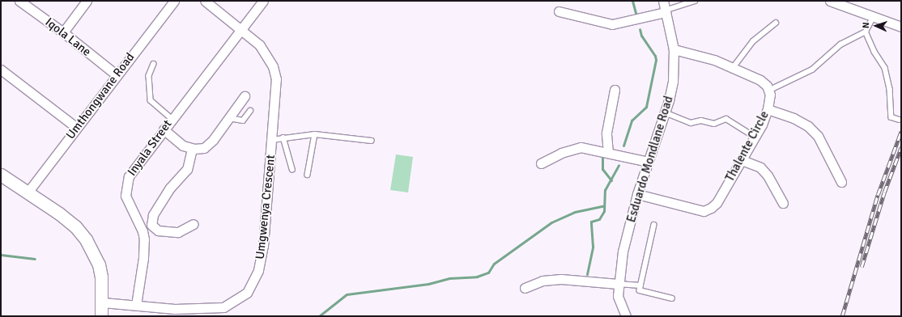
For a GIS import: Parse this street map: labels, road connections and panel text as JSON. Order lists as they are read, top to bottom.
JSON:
{
  "streets": {
    "street": [
      "Iqola Lane",
      "Umthongwane Road",
      "Thalente Circle",
      "Inyala Street",
      "Esduardo Mondlane Road",
      "Umgwenya Crescent"
    ]
  },
  "crossings": [
    ["Iqola Lane", "Umthongwane Road"],
    ["Thalente Circle", "Esduardo Mondlane Road"],
    ["Inyala Street", "Umgwenya Crescent"]
  ],
  "north": "left"
}
